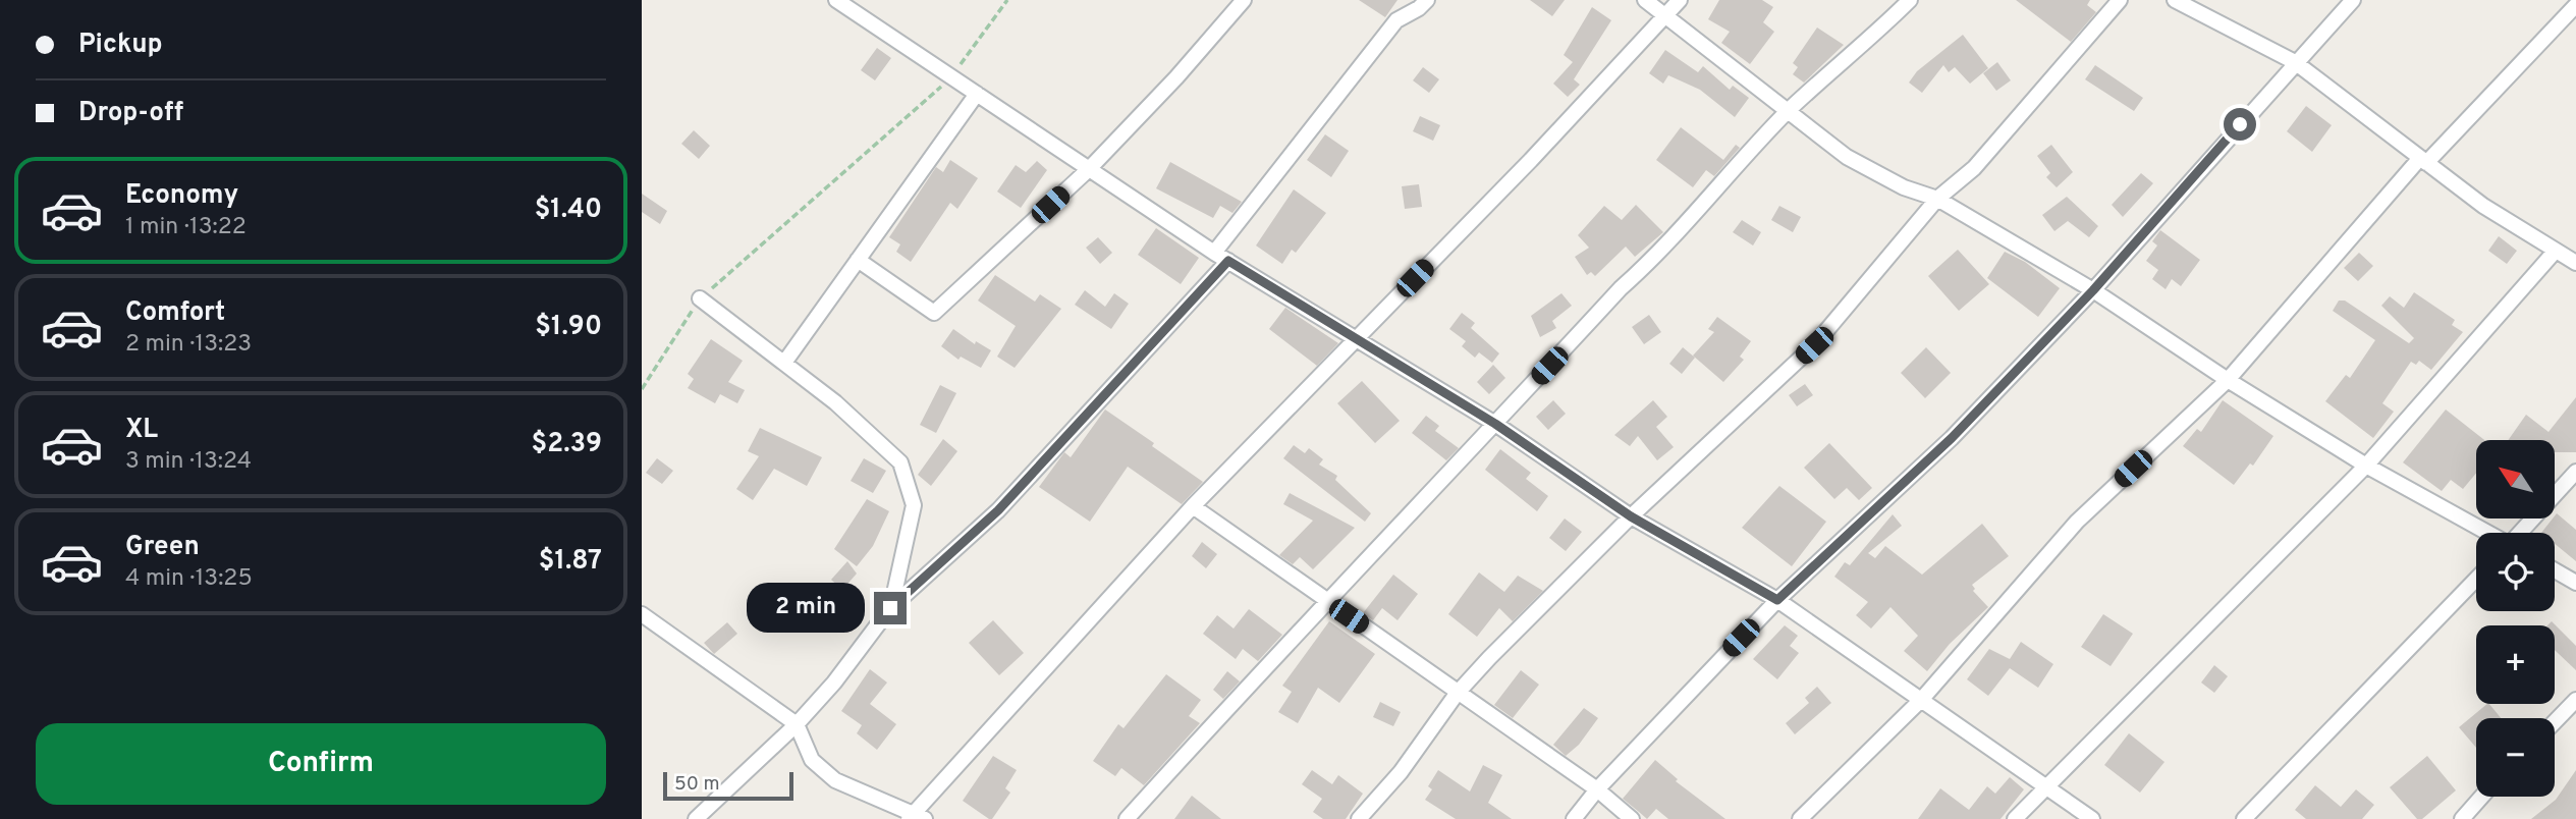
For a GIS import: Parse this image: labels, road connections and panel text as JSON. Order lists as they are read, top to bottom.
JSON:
{
  "scale_bar": "50 m",
  "north": "top left",
  "page": {
    "banner": ["Pickup", "Drop-off"],
    "list": [
      {
        "name": "Economy",
        "note": "1 min · 13:22",
        "value": "$1.40"
      },
      {
        "name": "Comfort",
        "note": "2 min · 13:23",
        "value": "$1.90"
      },
      {
        "name": "XL",
        "note": "3 min · 13:24",
        "value": "$2.39"
      },
      {
        "name": "Green",
        "note": "4 min · 13:25",
        "value": "$1.87"
      }
    ],
    "map_buttons": ["+", "−"],
    "bubble": "2 min",
    "buttons": "Confirm",
    "scale": "50 m"
  }
}
